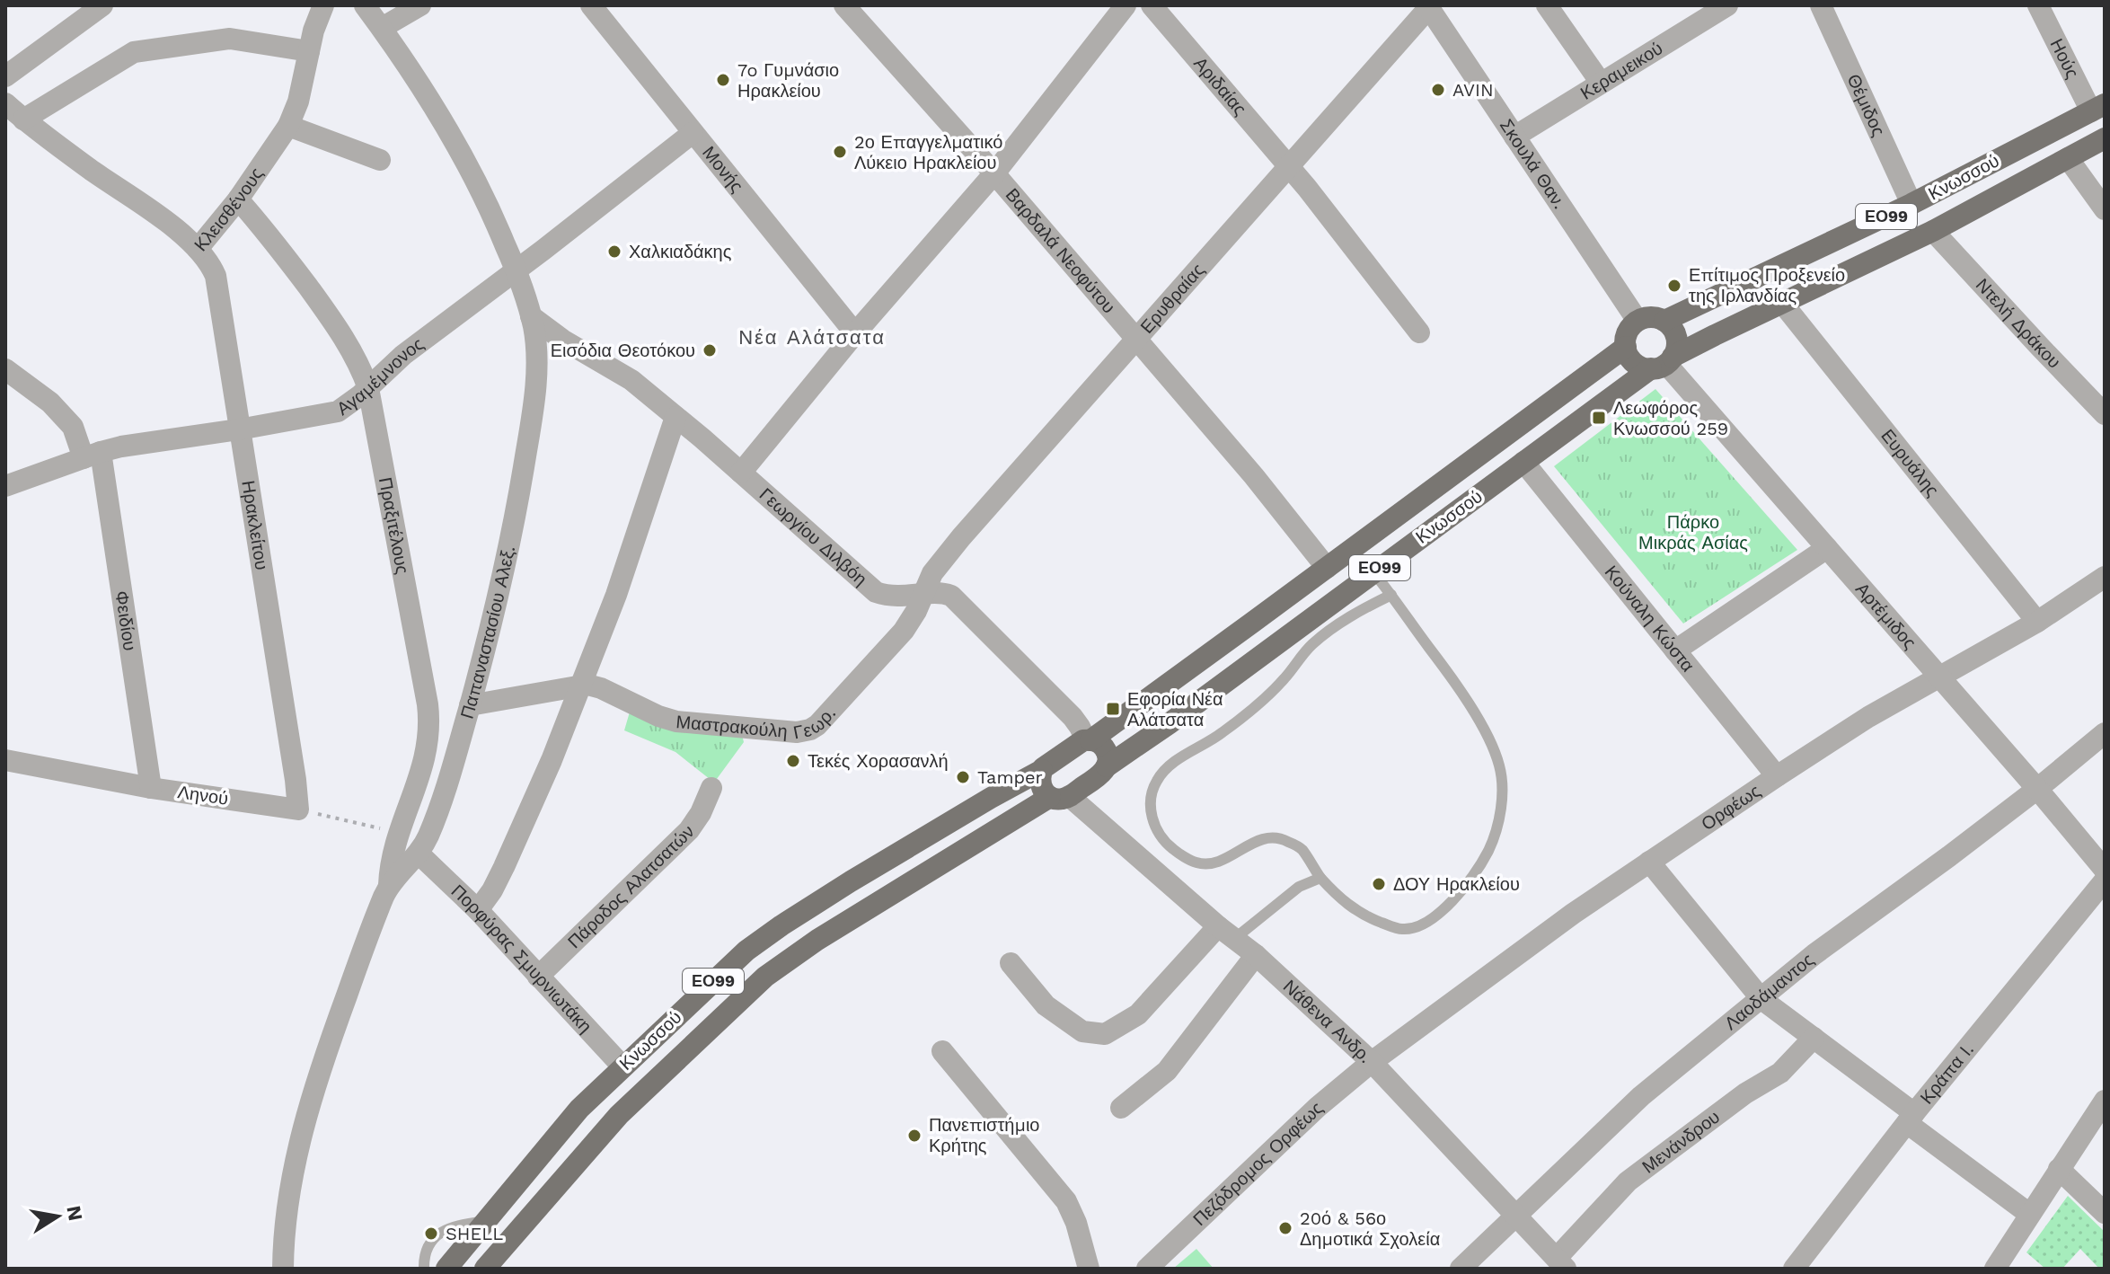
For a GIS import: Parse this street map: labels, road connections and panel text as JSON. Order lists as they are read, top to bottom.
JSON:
{
  "streets": {
    "main road": ["Κνωσσού", "ΕΟ99"],
    "street": [
      "Ηούς",
      "Κεραμεικού",
      "Αριδαίας",
      "Θέμιδος",
      "Σκουλά Θαν.",
      "Μονής",
      "Κλεισθένους",
      "Βαρδαλά Νεοφύτου",
      "Ερυθραίας",
      "Ντελή Δράκου",
      "Αγαμέμνονος",
      "Ευρυάλης",
      "Πραξιτέλους",
      "Ηρακλείτου",
      "Γεωργίου Διλβόη",
      "Αρτέμιδος",
      "Κούναλη Κώστα",
      "Φειδίου",
      "Παπαναστασίου Αλεξ.",
      "Μαστρακούλη Γεωρ.",
      "Ληνού",
      "Ορφέως",
      "Πάροδος Αλατσατών",
      "Πορφύρας Σμυρνιωτάκη",
      "Λαοδάμαντος",
      "Νάθενα Ανδρ.",
      "Κράπα Ι.",
      "Μενάνδρου",
      "Πεζόδρομος Ορφέως"
    ]
  },
  "crossings": [
    ["Ηούς", "Κνωσσού"],
    ["Κεραμεικού", "Σκουλά Θαν."],
    ["Αριδαίας", "Ερυθραίας"],
    ["Θέμιδος", "Κνωσσού"],
    ["Σκουλά Θαν.", "Κνωσσού"],
    ["Σκουλά Θαν.", "ΕΟ99"],
    ["Σκουλά Θαν.", "Ερυθραίας"],
    ["Σκουλά Θαν.", "Αρτέμιδος"],
    ["Μονής", "Αγαμέμνονος"],
    ["Κνωσσού", "ΕΟ99"],
    ["Κνωσσού", "Βαρδαλά Νεοφύτου"],
    ["Κνωσσού", "Ντελή Δράκου"],
    ["Κνωσσού", "Ευρυάλης"],
    ["Κνωσσού", "Γεωργίου Διλβόη"],
    ["Κνωσσού", "Αρτέμιδος"],
    ["Κνωσσού", "Κούναλη Κώστα"],
    ["Κνωσσού", "Πορφύρας Σμυρνιωτάκη"],
    ["Κνωσσού", "Νάθενα Ανδρ."],
    ["Κλεισθένους", "Πραξιτέλους"],
    ["Κλεισθένους", "Ηρακλείτου"],
    ["ΕΟ99", "Γεωργίου Διλβόη"],
    ["ΕΟ99", "Αρτέμιδος"],
    ["ΕΟ99", "Νάθενα Ανδρ."],
    ["Βαρδαλά Νεοφύτου", "Ερυθραίας"],
    ["Ερυθραίας", "Γεωργίου Διλβόη"],
    ["Ερυθραίας", "Μαστρακούλη Γεωρ."],
    ["Αγαμέμνονος", "Πραξιτέλους"],
    ["Αγαμέμνονος", "Ηρακλείτου"],
    ["Αγαμέμνονος", "Φειδίου"],
    ["Αγαμέμνονος", "Παπαναστασίου Αλεξ."],
    ["Ευρυάλης", "Ορφέως"],
    ["Πραξιτέλους", "Παπαναστασίου Αλεξ."],
    ["Ηρακλείτου", "Ληνού"],
    ["Γεωργίου Διλβόη", "Παπαναστασίου Αλεξ."],
    ["Γεωργίου Διλβόη", "Μαστρακούλη Γεωρ."],
    ["Αρτέμιδος", "Ορφέως"],
    ["Αρτέμιδος", "Λαοδάμαντος"],
    ["Κούναλη Κώστα", "Ορφέως"],
    ["Φειδίου", "Ληνού"],
    ["Παπαναστασίου Αλεξ.", "Μαστρακούλη Γεωρ."],
    ["Παπαναστασίου Αλεξ.", "Πορφύρας Σμυρνιωτάκη"],
    ["Ορφέως", "Νάθενα Ανδρ."],
    ["Ορφέως", "Πεζόδρομος Ορφέως"],
    ["Πάροδος Αλατσατών", "Πορφύρας Σμυρνιωτάκη"],
    ["Λαοδάμαντος", "Νάθενα Ανδρ."],
    ["Νάθενα Ανδρ.", "Μενάνδρου"],
    ["Νάθενα Ανδρ.", "Πεζόδρομος Ορφέως"]
  ],
  "districts": ["Νέα Αλάτσατα"],
  "parks": ["Πάρκο Μικράς Ασίας"],
  "places": {
    "other": [
      "7o Γυμνάσιο Ηρακλείου",
      "AVIN",
      "2ο Επαγγελματικό Λύκειο Ηρακλείου",
      "Χαλκιαδάκης",
      "Επίτιμος Προξενείο της Ιρλανδίας",
      "Εισόδια Θεοτόκου",
      "Τεκές Χορασανλή",
      "Tamper",
      "ΔΟΥ Ηρακλείου",
      "Πανεπιστήμιο Κρήτης",
      "20ό & 56ο Δημοτικά Σχολεία",
      "SHELL"
    ],
    "transit": ["Λεωφόρος Κνωσσού 259", "Εφορία Νέα Αλάτσατα"]
  },
  "north": "right"
}
